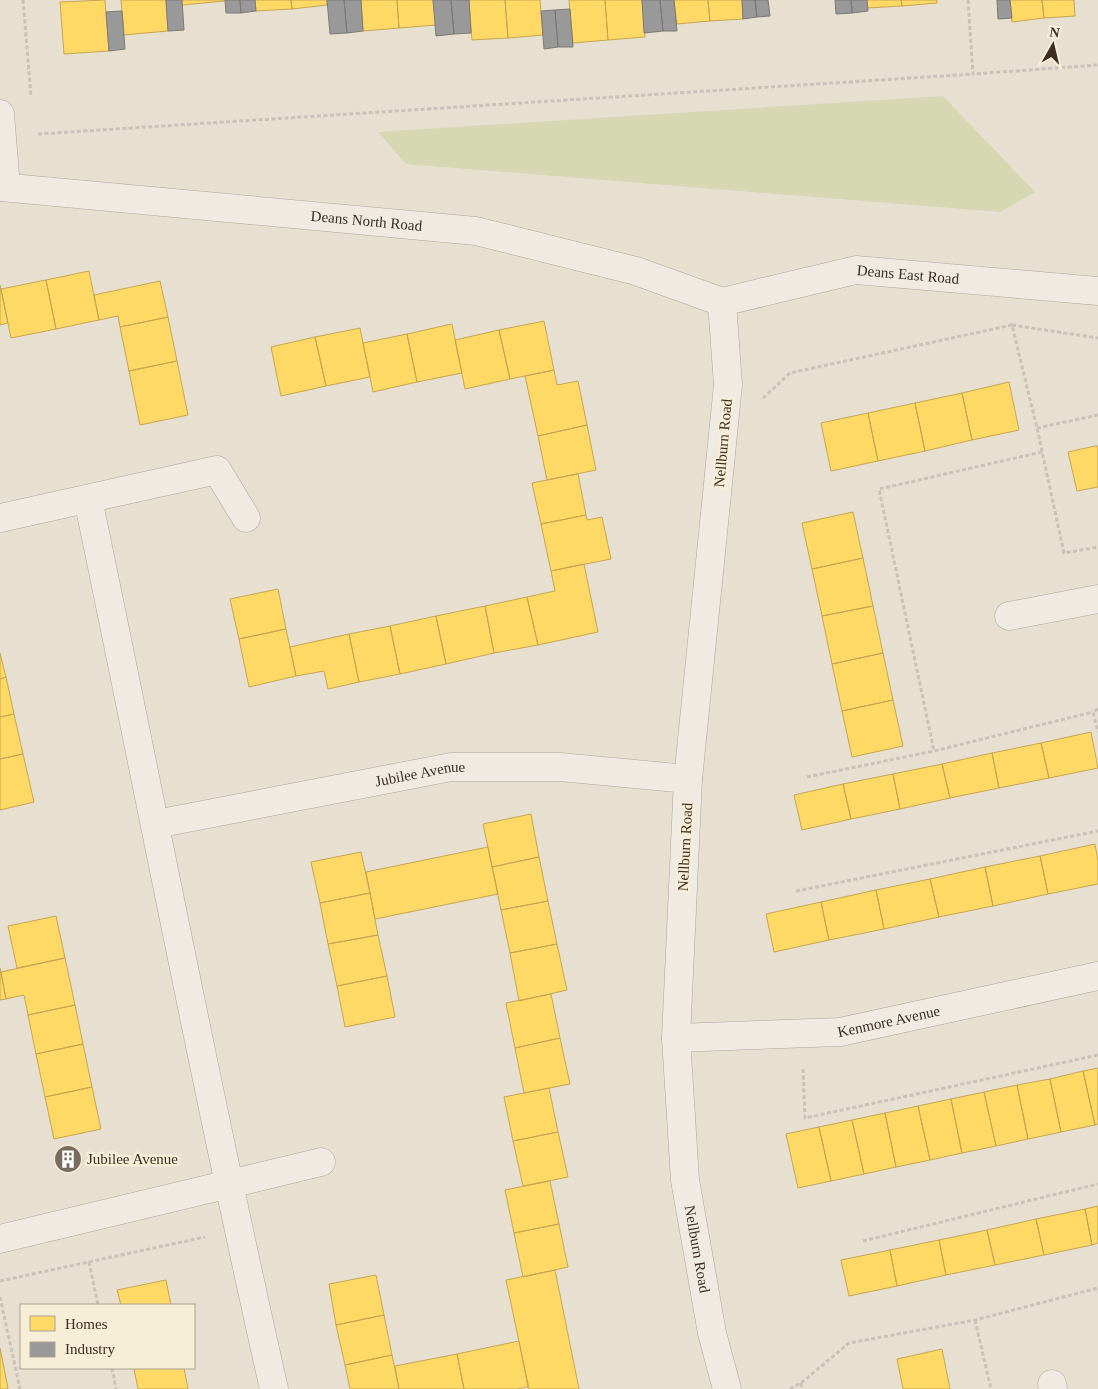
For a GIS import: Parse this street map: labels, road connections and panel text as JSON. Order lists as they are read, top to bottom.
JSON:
{
  "streets": {
    "street": [
      "Deans North Road",
      "Deans East Road",
      "Nellburn Road",
      "Jubilee Avenue",
      "Kenmore Avenue"
    ]
  },
  "crossings": [
    ["Deans North Road", "Deans East Road"],
    ["Deans North Road", "Nellburn Road"],
    ["Deans East Road", "Nellburn Road"],
    ["Nellburn Road", "Jubilee Avenue"],
    ["Nellburn Road", "Kenmore Avenue"]
  ],
  "places": {
    "building": ["Jubilee Avenue"]
  },
  "legend": ["Homes", "Industry"],
  "north": "top"
}
